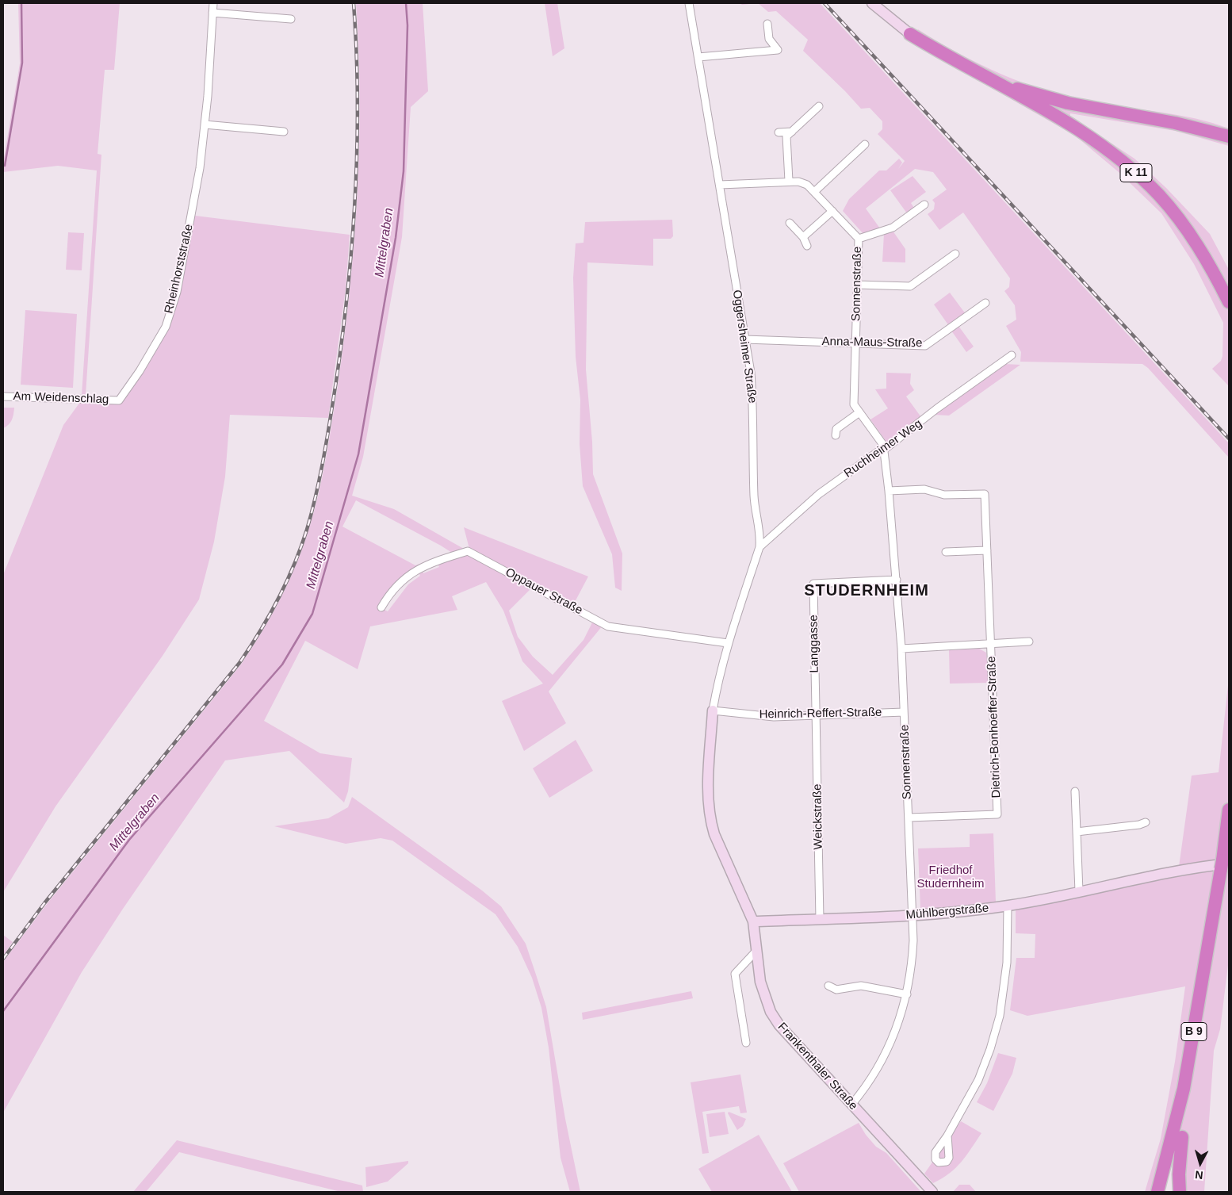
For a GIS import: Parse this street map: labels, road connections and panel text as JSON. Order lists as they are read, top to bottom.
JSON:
{
  "streets": {
    "highway": ["K 11", "B 9"],
    "street": [
      "Rheinhorststraße",
      "Sonnenstraße",
      "Anna-Maus-Straße",
      "Oggersheimer Straße",
      "Am Weidenschlag",
      "Ruchheimer Weg",
      "Oppauer Straße",
      "Langgasse",
      "Heinrich-Reffert-Straße",
      "Dietrich-Bonhoeffer-Straße",
      "Weickstraße",
      "Mühlbergstraße",
      "Frankenthaler Straße"
    ]
  },
  "crossings": [
    ["Rheinhorststraße", "Am Weidenschlag"],
    ["Sonnenstraße", "Anna-Maus-Straße"],
    ["Sonnenstraße", "Oggersheimer Straße"],
    ["Sonnenstraße", "Ruchheimer Weg"],
    ["Sonnenstraße", "Langgasse"],
    ["Sonnenstraße", "Heinrich-Reffert-Straße"],
    ["Sonnenstraße", "Dietrich-Bonhoeffer-Straße"],
    ["Sonnenstraße", "Mühlbergstraße"],
    ["Sonnenstraße", "Frankenthaler Straße"],
    ["Anna-Maus-Straße", "Oggersheimer Straße"],
    ["Oggersheimer Straße", "Ruchheimer Weg"],
    ["Oggersheimer Straße", "Oppauer Straße"],
    ["Oggersheimer Straße", "Heinrich-Reffert-Straße"],
    ["Oggersheimer Straße", "Frankenthaler Straße"],
    ["Langgasse", "Heinrich-Reffert-Straße"],
    ["Langgasse", "Weickstraße"],
    ["Heinrich-Reffert-Straße", "Weickstraße"],
    ["Heinrich-Reffert-Straße", "Frankenthaler Straße"],
    ["Weickstraße", "Mühlbergstraße"],
    ["Mühlbergstraße", "B 9"],
    ["Mühlbergstraße", "Frankenthaler Straße"]
  ],
  "districts": ["STUDERNHEIM"],
  "water": ["Mittelgraben"],
  "parks": ["Friedhof Studernheim"],
  "north": "bottom"
}
